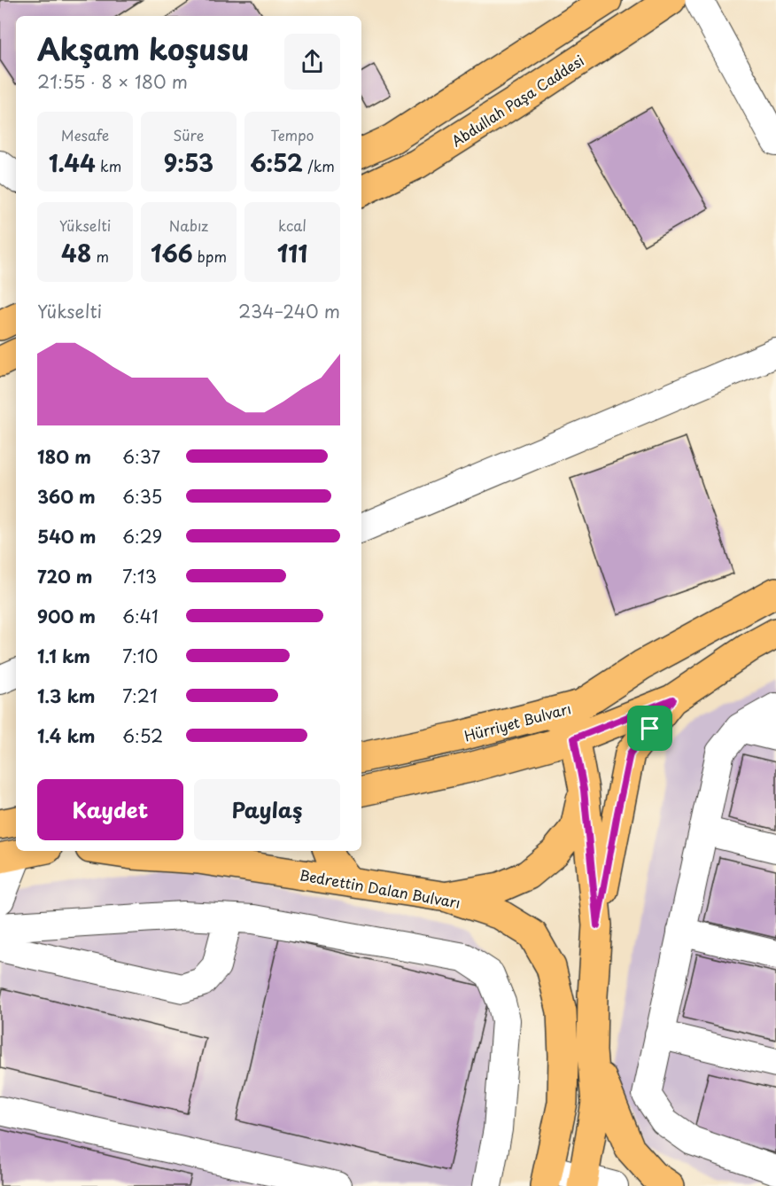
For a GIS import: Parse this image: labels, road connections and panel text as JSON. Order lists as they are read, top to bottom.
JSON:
{
  "streets": {
    "main road": ["Abdullah Paşa Caddesi", "Hürriyet Bulvarı", "Bedrettin Dalan Bulvarı"]
  },
  "page": {
    "heading": ["Akşam koşusu", "21:55 · 8 × 180 m"],
    "stats": [
      ["Mesafe", "1.44 km"],
      ["Süre", "9:53"],
      ["Tempo", "6:52 /km"],
      ["Yükselti", "48 m"],
      ["Nabız", "166 bpm"],
      ["kcal", "111"]
    ],
    "chart": ["Yükselti", "234–240 m"],
    "list": [
      {
        "name": "180 m",
        "note": "6:37"
      },
      {
        "name": "360 m",
        "note": "6:35"
      },
      {
        "name": "540 m",
        "note": "6:29"
      },
      {
        "name": "720 m",
        "note": "7:13"
      },
      {
        "name": "900 m",
        "note": "6:41"
      },
      {
        "name": "1.1 km",
        "note": "7:10"
      },
      {
        "name": "1.3 km",
        "note": "7:21"
      },
      {
        "name": "1.4 km",
        "note": "6:52"
      }
    ],
    "buttons": ["Kaydet", "Paylaş"]
  }
}
